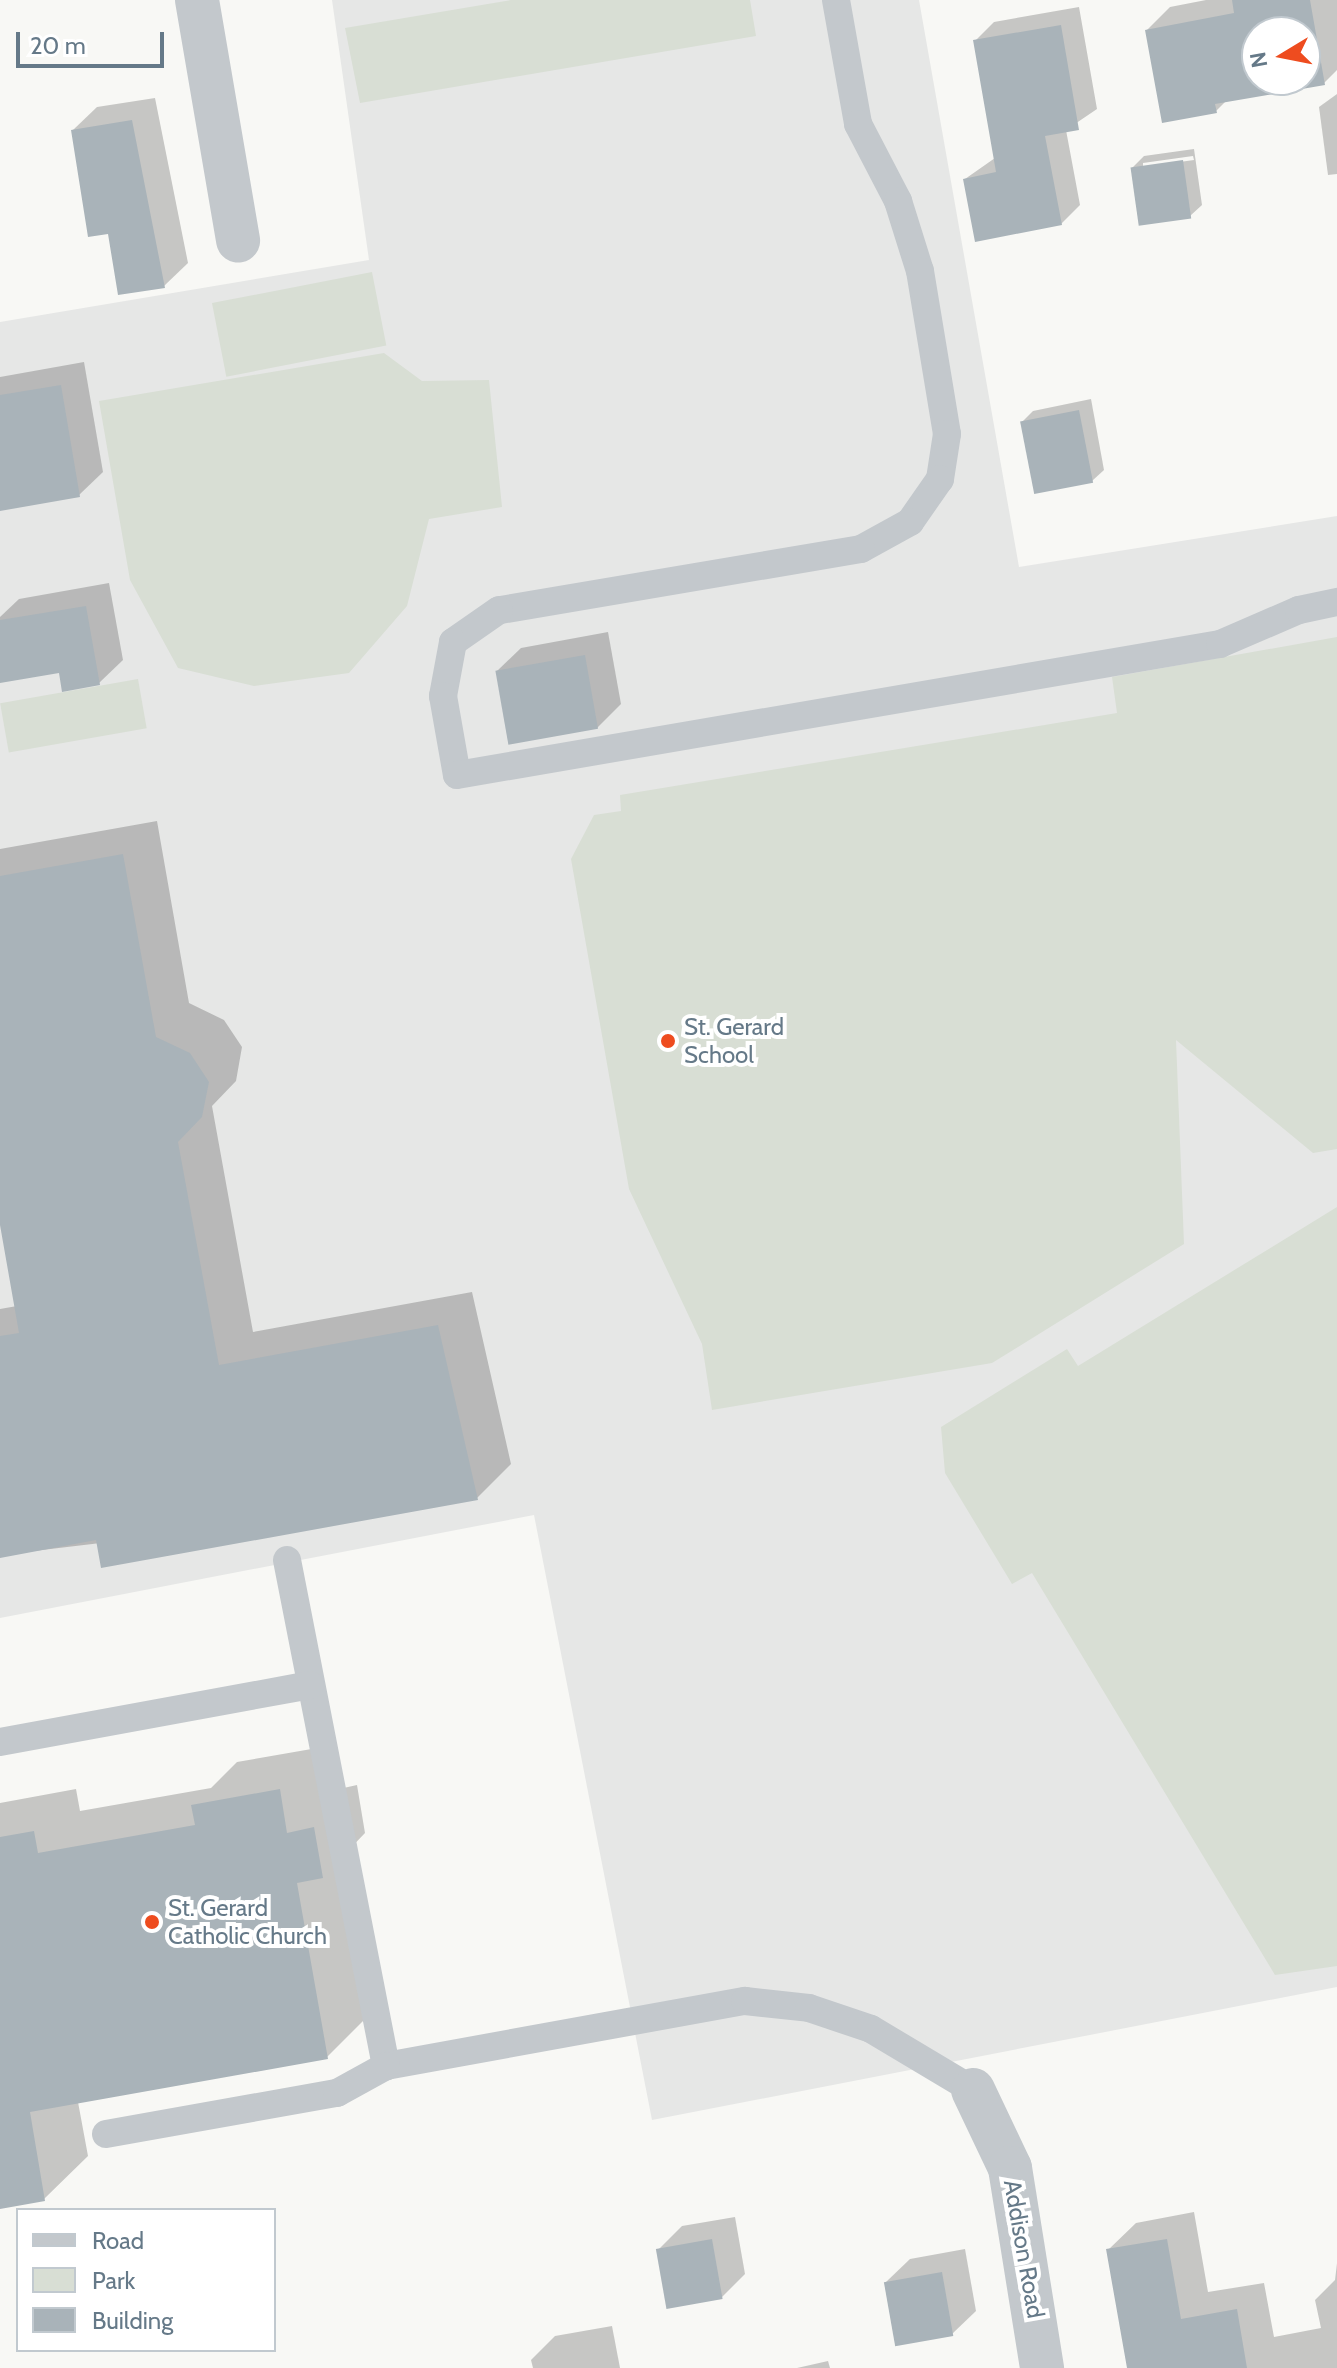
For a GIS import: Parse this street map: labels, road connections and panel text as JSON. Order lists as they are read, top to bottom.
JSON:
{
  "streets": {
    "street": ["Addison Road"]
  },
  "places": ["St. Gerard School", "St. Gerard Catholic Church"],
  "legend": ["Road", "Park", "Building"],
  "scale_bar": "20 m",
  "north": "left"
}
